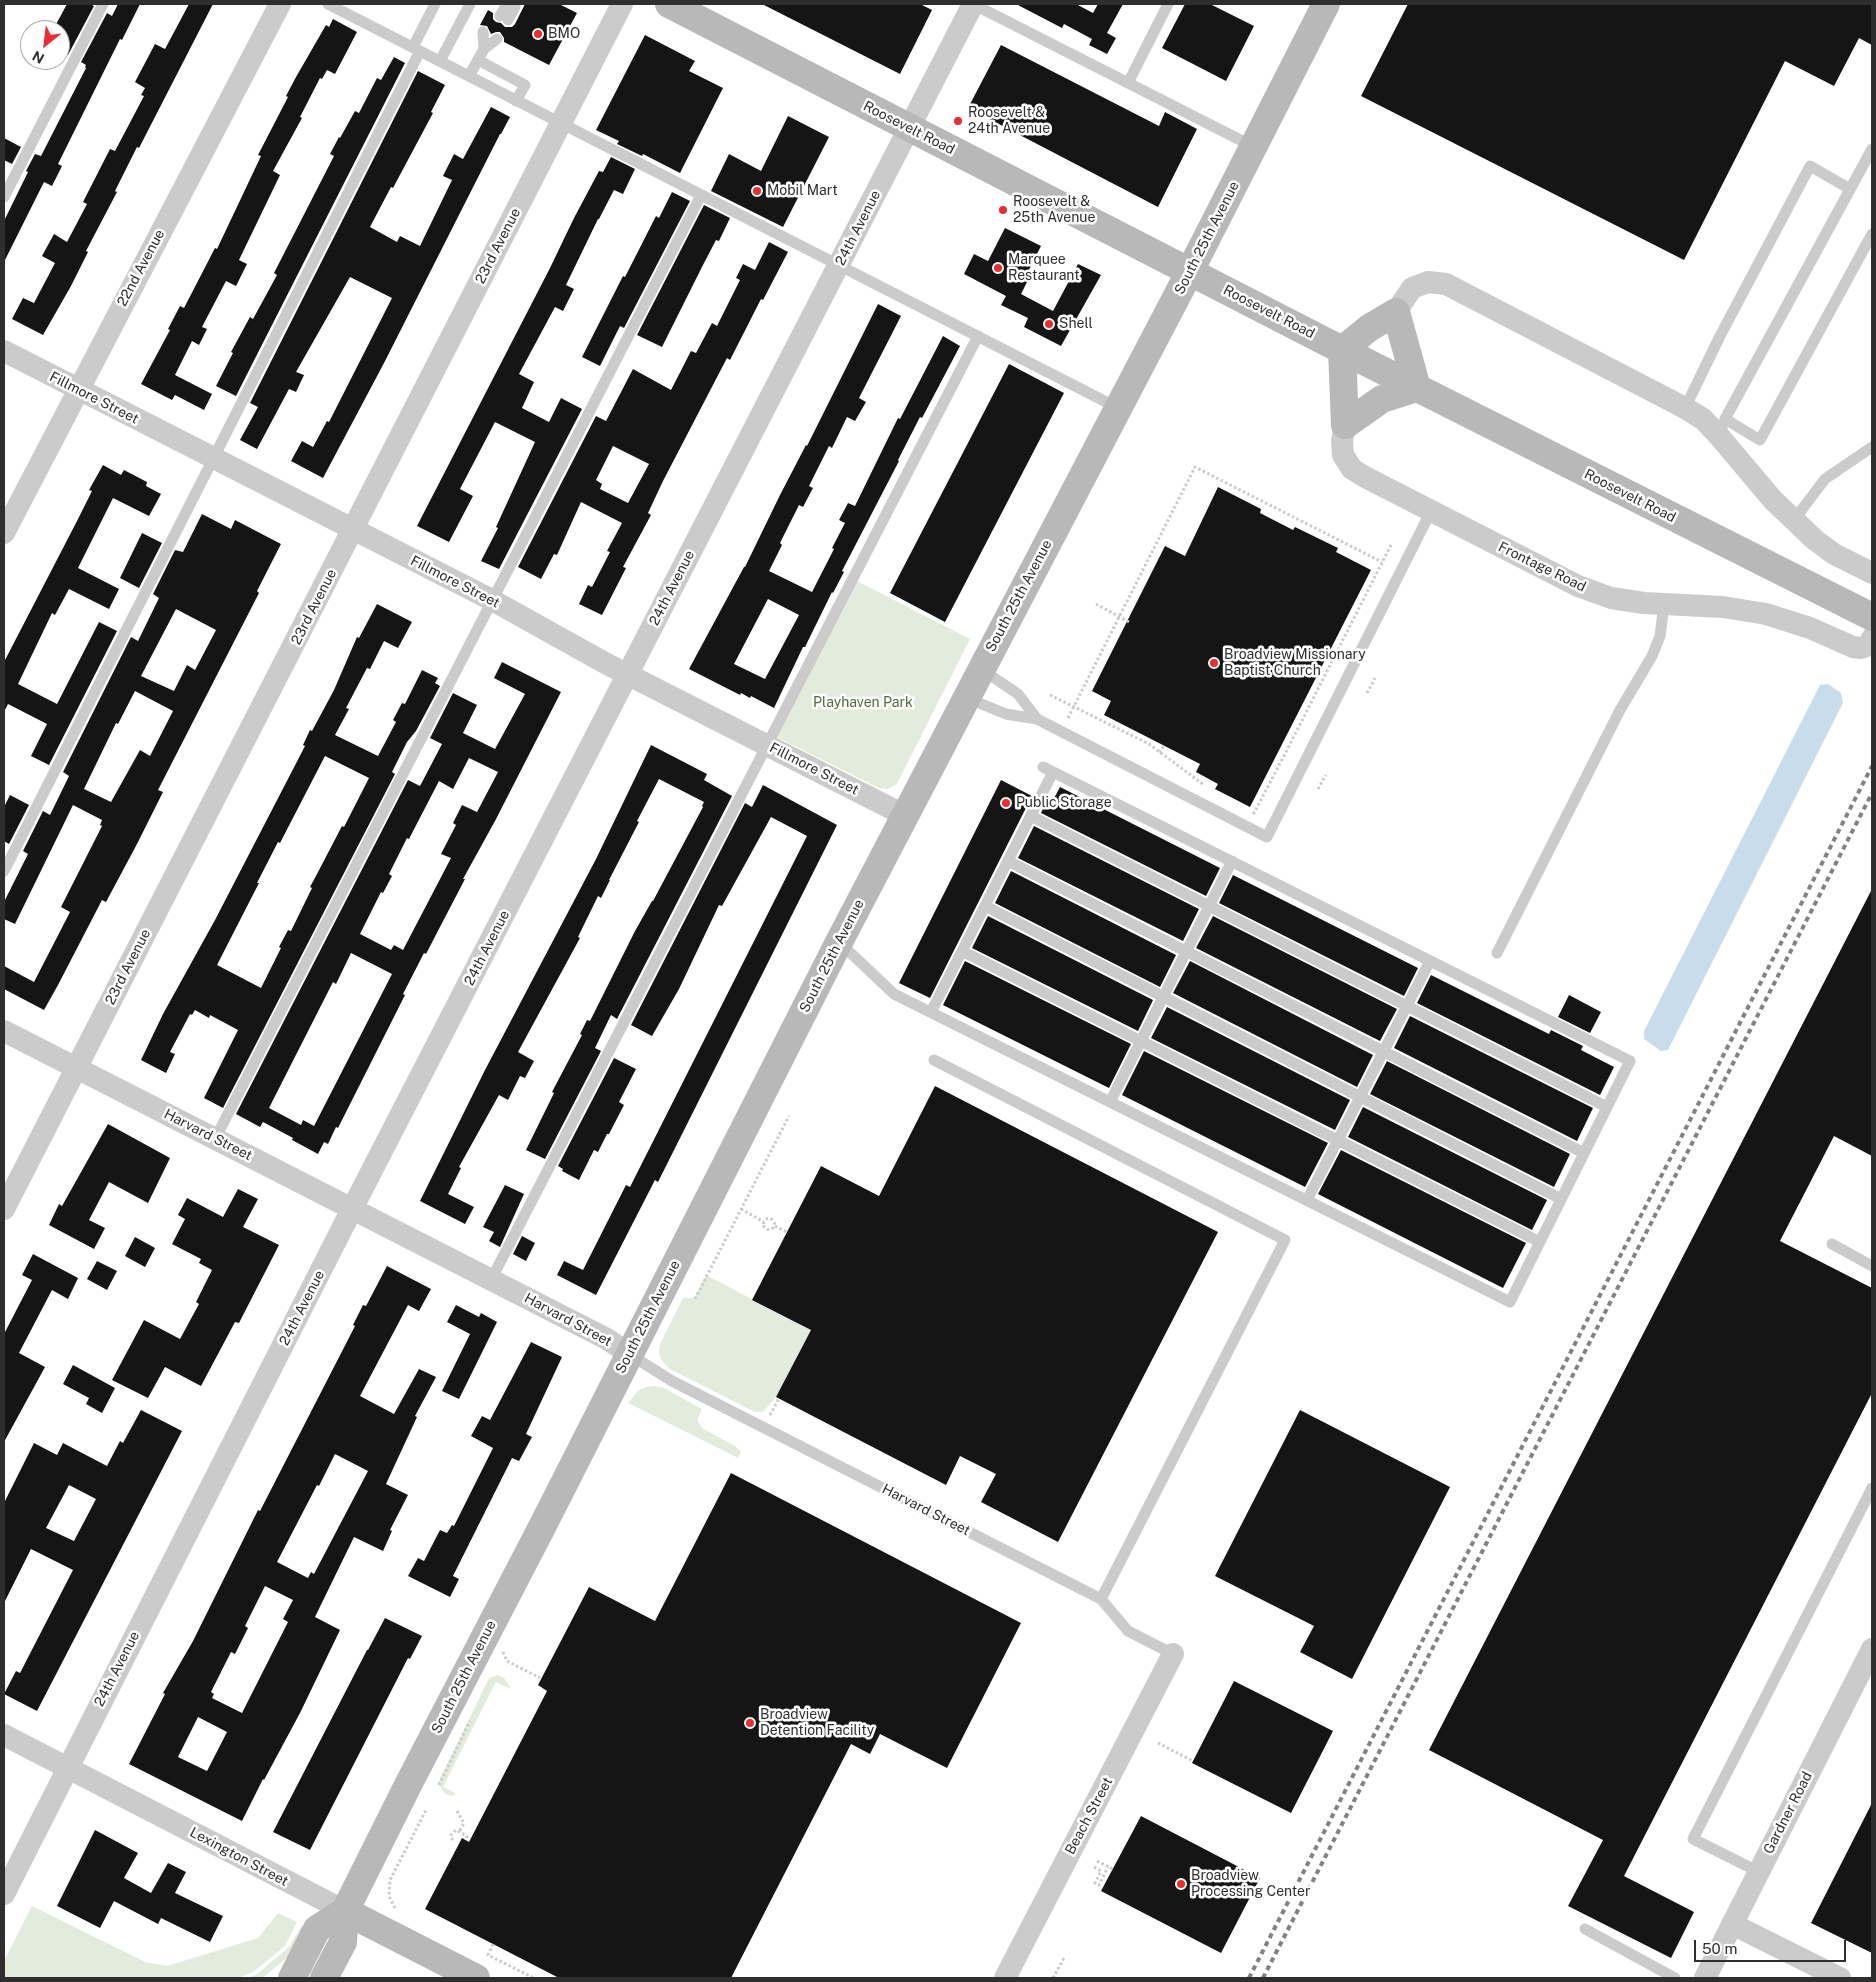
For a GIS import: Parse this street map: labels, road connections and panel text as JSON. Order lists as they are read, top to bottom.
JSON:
{
  "streets": {
    "main road": ["Roosevelt Road", "South 25th Avenue", "Lexington Street"],
    "street": [
      "24th Avenue",
      "23rd Avenue",
      "22nd Avenue",
      "Fillmore Street",
      "Frontage Road",
      "Harvard Street",
      "Gardner Road",
      "Beach Street"
    ]
  },
  "crossings": [
    ["Roosevelt Road", "24th Avenue"],
    ["Roosevelt Road", "South 25th Avenue"],
    ["24th Avenue", "Fillmore Street"],
    ["24th Avenue", "Harvard Street"],
    ["24th Avenue", "Lexington Street"],
    ["South 25th Avenue", "Fillmore Street"],
    ["South 25th Avenue", "Harvard Street"],
    ["South 25th Avenue", "Lexington Street"],
    ["23rd Avenue", "Fillmore Street"],
    ["23rd Avenue", "Harvard Street"],
    ["22nd Avenue", "Fillmore Street"],
    ["Harvard Street", "Beach Street"]
  ],
  "parks": ["Playhaven Park"],
  "places": [
    "BMO",
    "Roosevelt & 24th Avenue",
    "Mobil Mart",
    "Roosevelt & 25th Avenue",
    "Marquee Restaurant",
    "Shell",
    "Broadview Missionary Baptist Church",
    "Public Storage",
    "Broadview Detention Facility",
    "Broadview Processing Center"
  ],
  "scale_bar": "50 m",
  "north": "bottom left"
}
